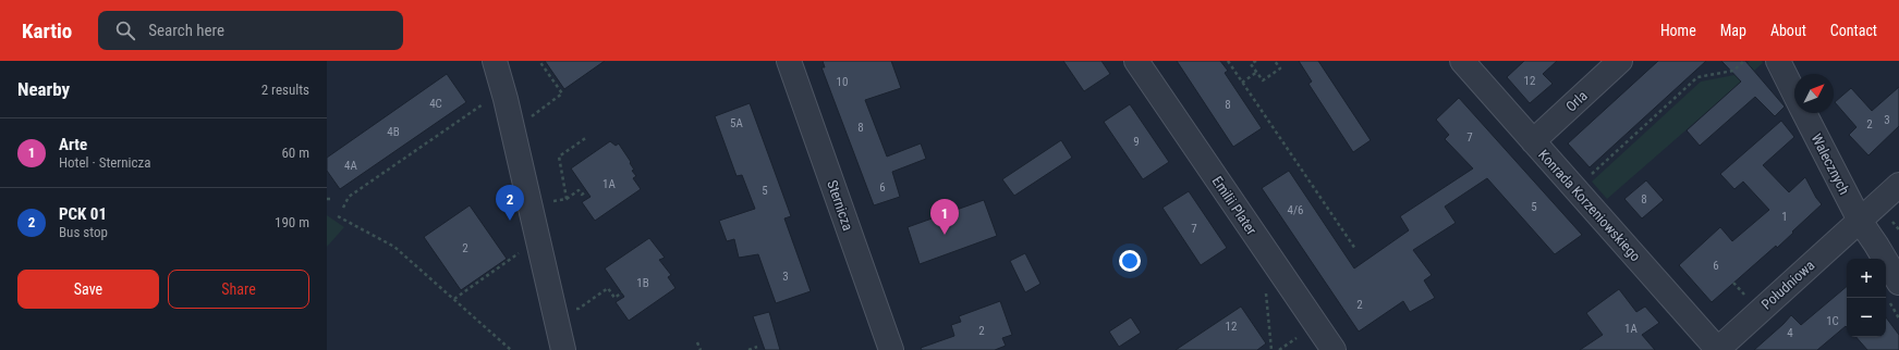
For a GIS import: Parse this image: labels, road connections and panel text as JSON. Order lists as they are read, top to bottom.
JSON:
{
  "streets": {
    "street": [
      "Orla",
      "Walecznych",
      "Sternicza",
      "Emilii Plater",
      "Konrada Korzeniowskiego",
      "Południowa"
    ]
  },
  "crossings": [
    ["Orla", "Konrada Korzeniowskiego"],
    ["Walecznych", "Południowa"],
    ["Konrada Korzeniowskiego", "Południowa"]
  ],
  "house_numbers": [
    "12",
    "10",
    "4C",
    "8",
    "3",
    "5A",
    "2",
    "8",
    "4B",
    "7",
    "9",
    "4A",
    "1A",
    "6",
    "5",
    "8",
    "5",
    "4/6",
    "1",
    "7",
    "2",
    "6",
    "3",
    "1B",
    "2",
    "1C",
    "12",
    "1A",
    "2",
    "4"
  ],
  "north": "top right",
  "page": {
    "header": "Kartio",
    "search": "Search here",
    "nav": [
      "Home",
      "Map",
      "About",
      "Contact"
    ],
    "heading": ["Nearby", "2 results"],
    "list": [
      {
        "mark": "1",
        "name": "Arte",
        "note": "Hotel · Sternicza",
        "value": "60 m"
      },
      {
        "mark": "2",
        "name": "PCK 01",
        "note": "Bus stop",
        "value": "190 m"
      }
    ],
    "pins": ["2", "1"],
    "buttons": ["Save", "Share"],
    "map_buttons": ["+", "−"]
  }
}
